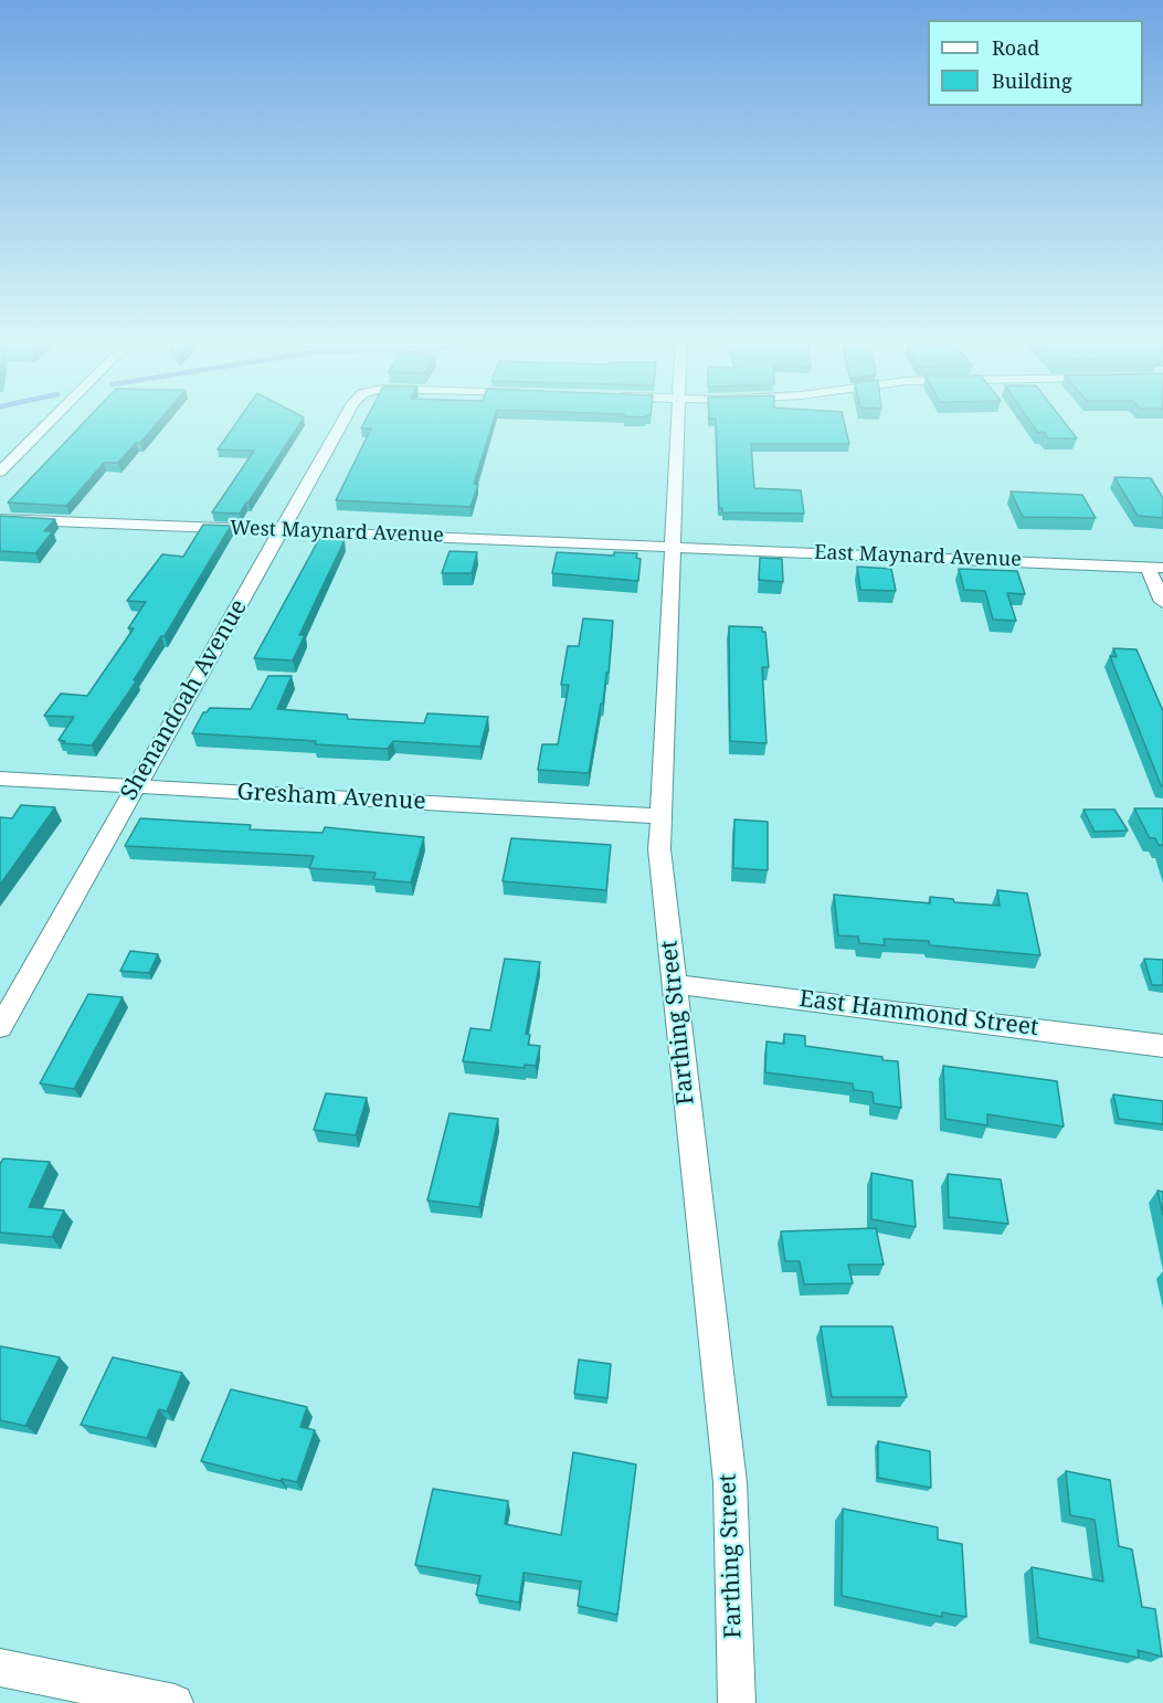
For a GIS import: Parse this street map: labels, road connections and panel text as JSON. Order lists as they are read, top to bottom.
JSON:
{
  "streets": {
    "street": [
      "West Maynard Avenue",
      "East Maynard Avenue",
      "Shenandoah Avenue",
      "Gresham Avenue",
      "East Hammond Street",
      "Farthing Street"
    ]
  },
  "crossings": [
    ["West Maynard Avenue", "East Maynard Avenue"],
    ["West Maynard Avenue", "Shenandoah Avenue"],
    ["West Maynard Avenue", "Farthing Street"],
    ["East Maynard Avenue", "Farthing Street"],
    ["Shenandoah Avenue", "Gresham Avenue"],
    ["Gresham Avenue", "Farthing Street"],
    ["East Hammond Street", "Farthing Street"]
  ],
  "legend": ["Road", "Building"]
}
